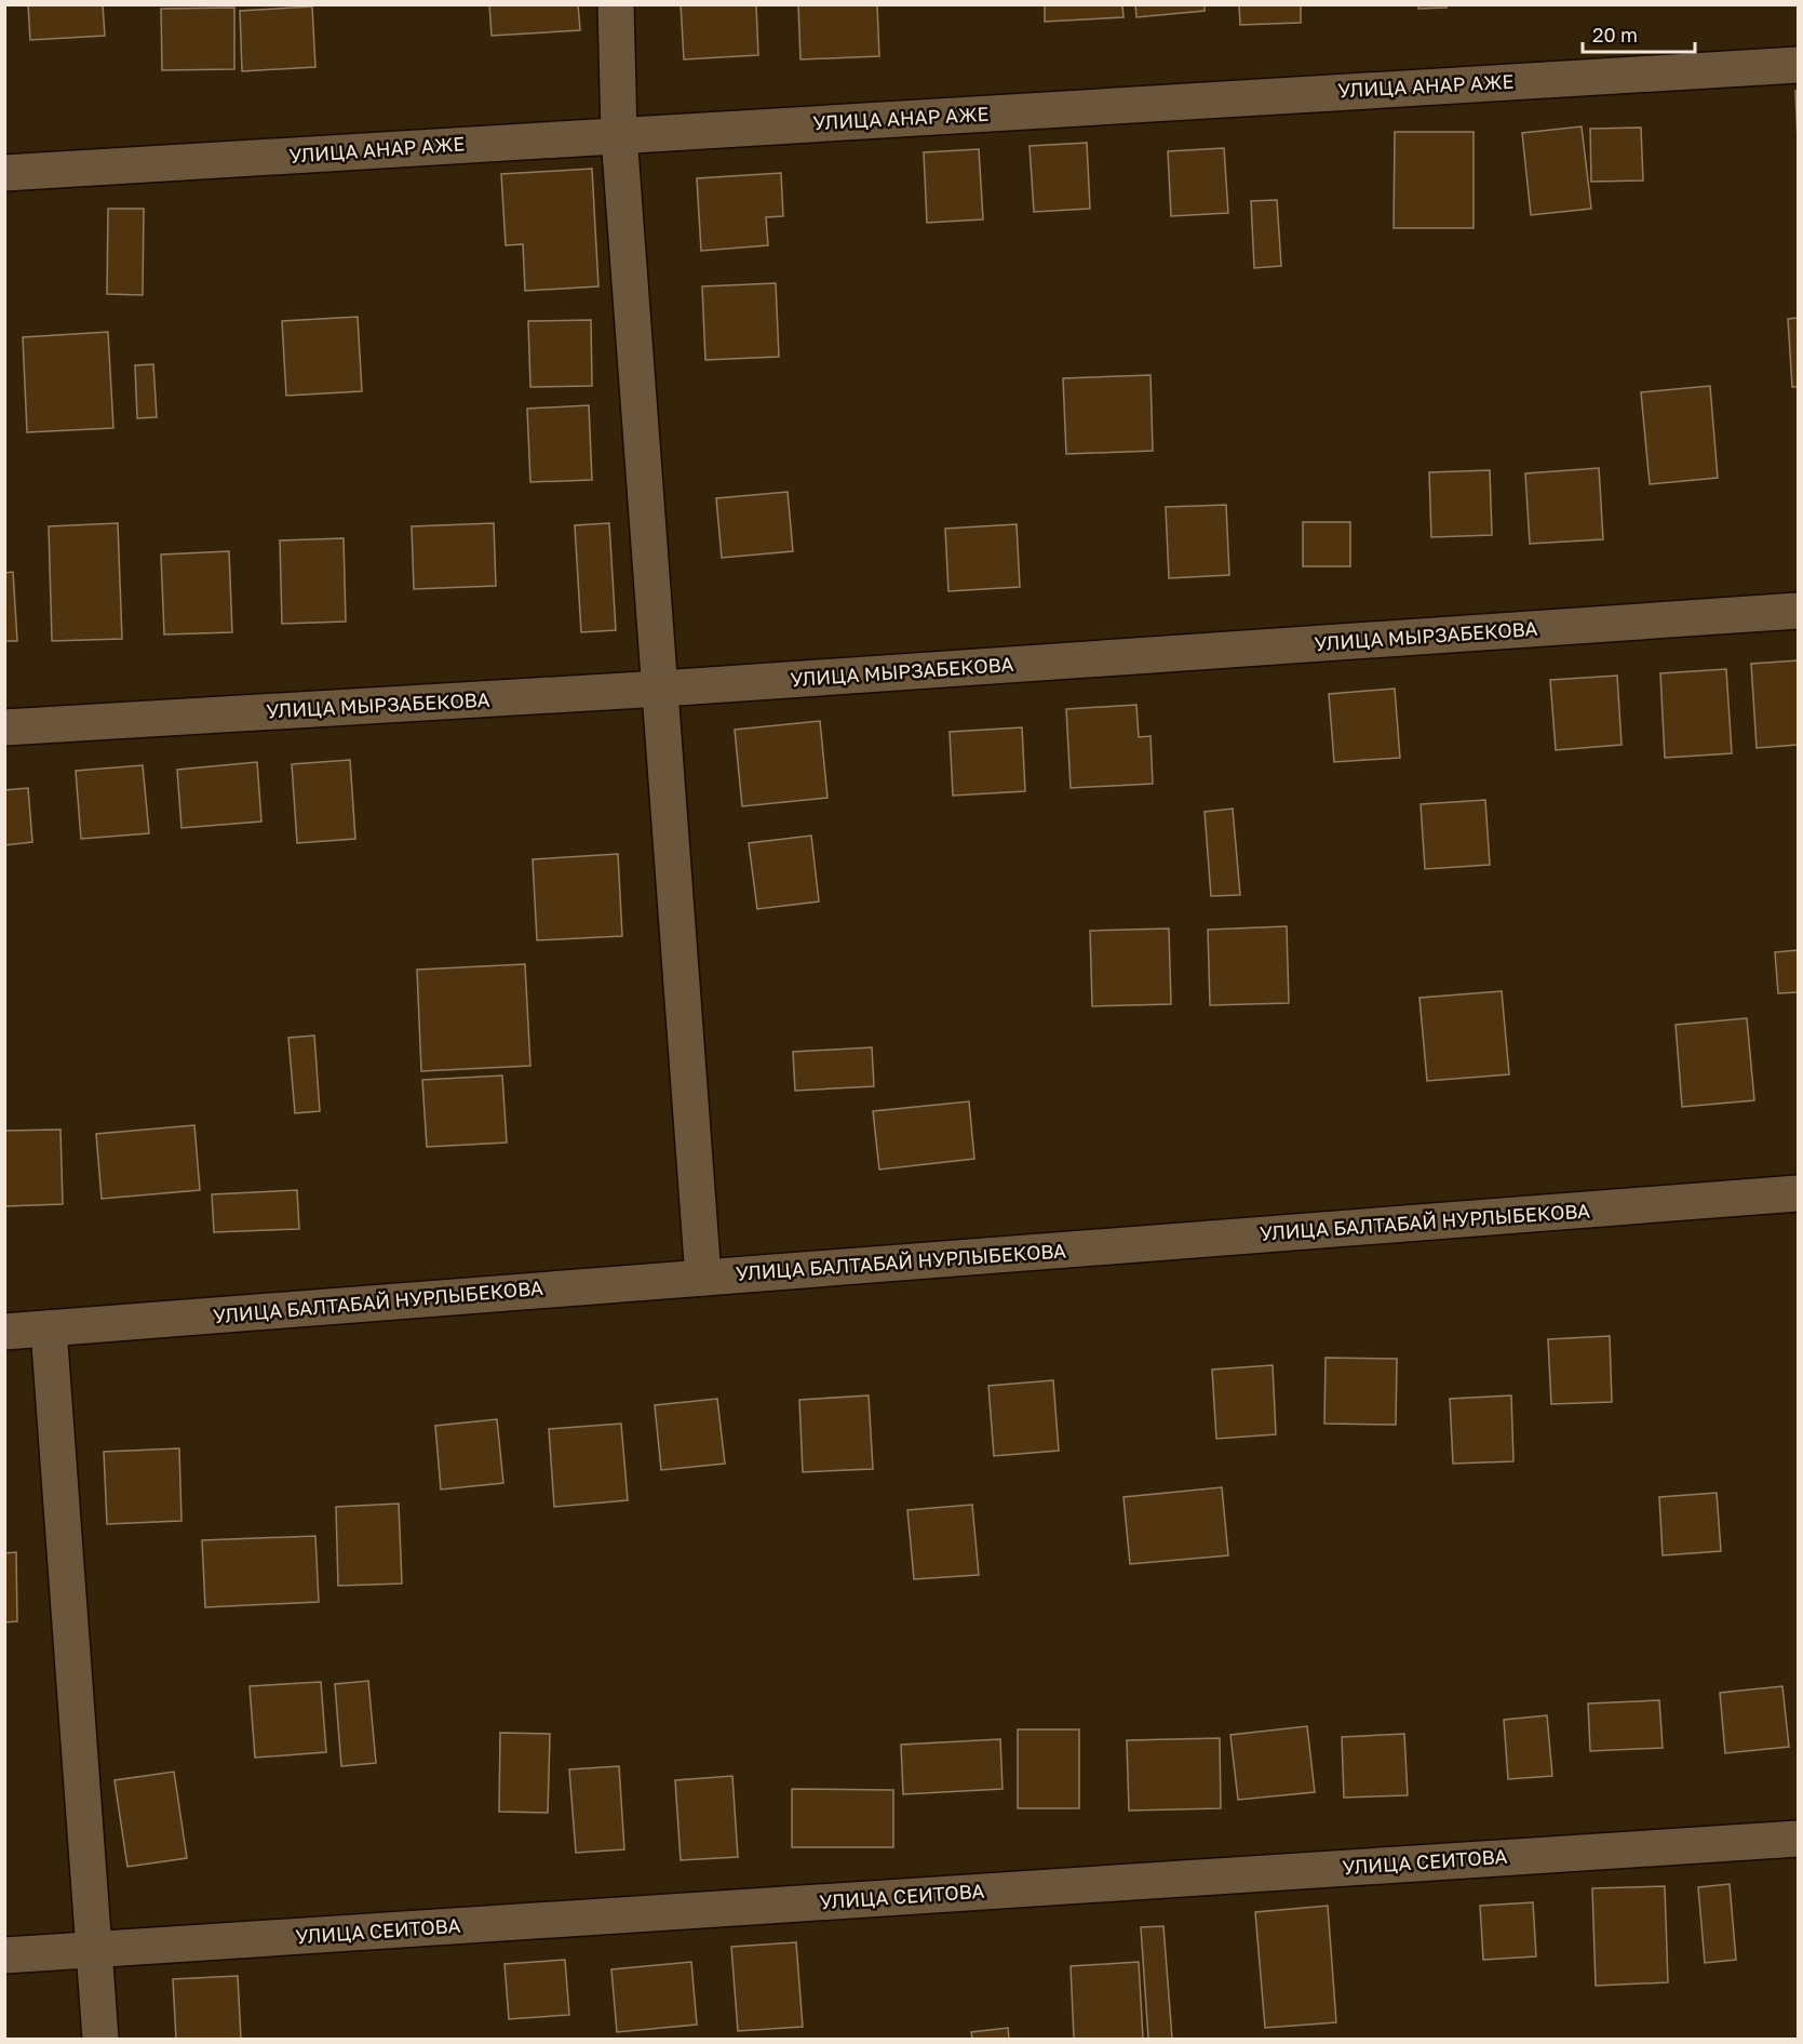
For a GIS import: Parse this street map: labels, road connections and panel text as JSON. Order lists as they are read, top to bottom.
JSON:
{
  "streets": {
    "street": [
      "УЛИЦА АНАР АЖЕ",
      "УЛИЦА МЫРЗАБЕКОВА",
      "УЛИЦА БАЛТАБАЙ НУРЛЫБЕКОВА",
      "УЛИЦА СЕИТОВА"
    ]
  },
  "scale_bar": "20 m"
}
